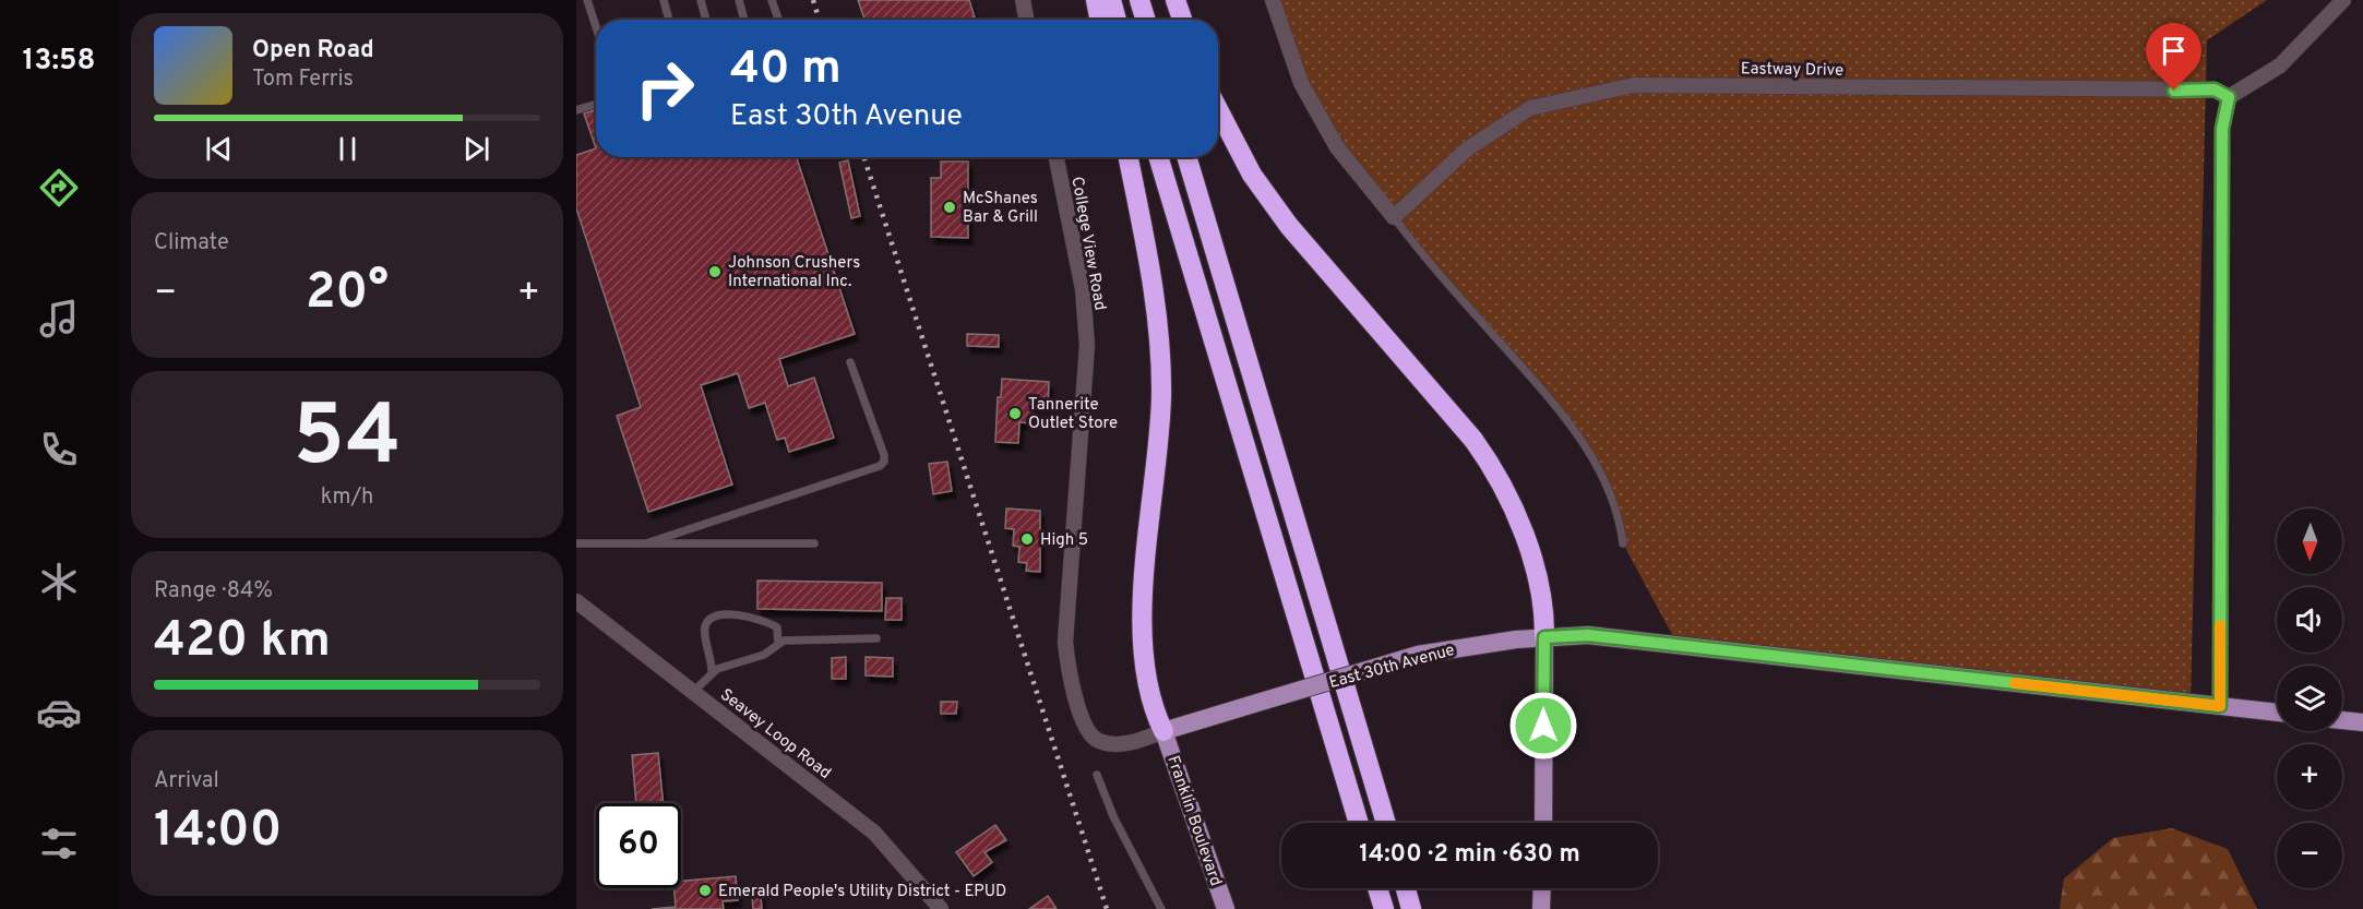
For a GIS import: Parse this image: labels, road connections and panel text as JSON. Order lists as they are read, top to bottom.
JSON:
{
  "streets": {
    "main road": ["East 30th Avenue", "Franklin Boulevard"],
    "street": ["Eastway Drive", "College View Road", "Seavey Loop Road"]
  },
  "crossings": [
    ["College View Road", "East 30th Avenue"],
    ["College View Road", "Franklin Boulevard"],
    ["East 30th Avenue", "Franklin Boulevard"]
  ],
  "places": [
    "McShanes Bar & Grill",
    "Johnson Crushers International Inc.",
    "Tannerite Outlet Store",
    "High 5",
    "Emerald People's Utility District - EPUD"
  ],
  "north": "bottom",
  "page": {
    "tabs": "13:58",
    "turn": ["40 m", "East 30th Avenue"],
    "song": ["Open Road", "Tom Ferris"],
    "tile": [
      "Climate",
      ["54", "km/h"],
      ["Range · 84%", "420 km"],
      ["Arrival", "14:00"]
    ],
    "heat": ["−", "20°", "+"],
    "map_buttons": ["+", "−"],
    "limit": "60",
    "trip": "14:00 · 2 min · 630 m"
  }
}
